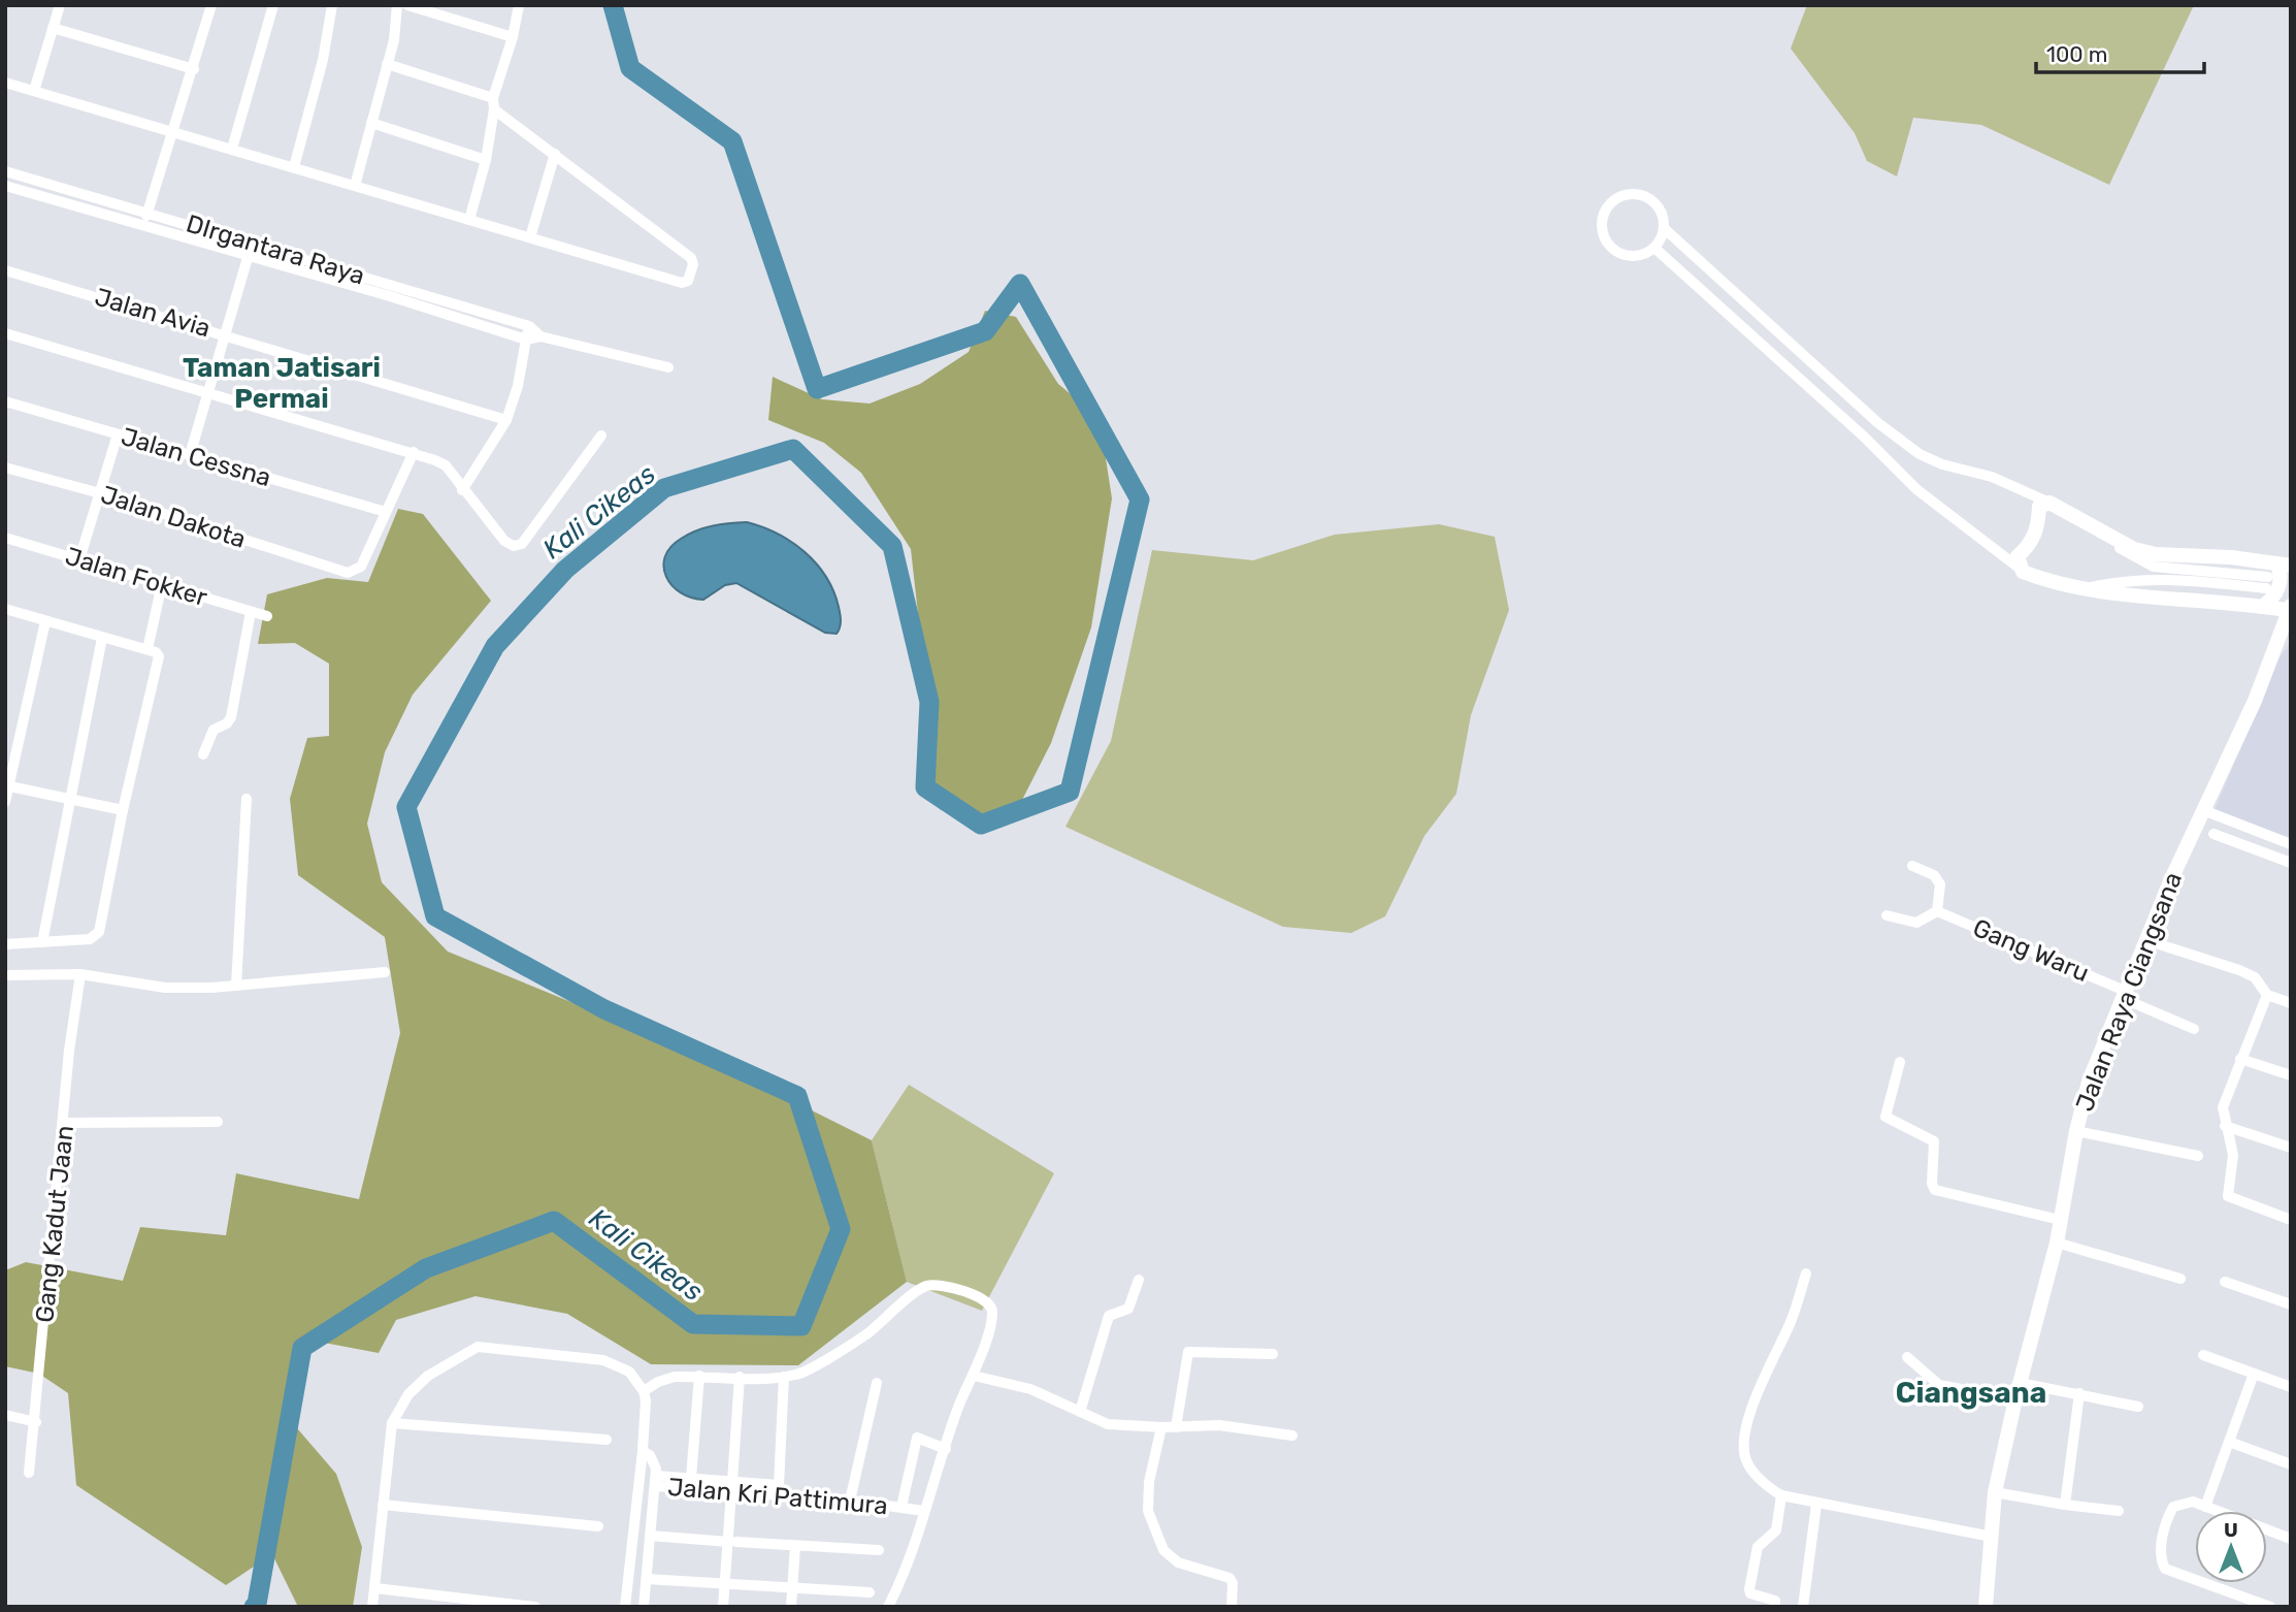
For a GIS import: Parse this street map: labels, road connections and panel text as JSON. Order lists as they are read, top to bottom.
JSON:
{
  "streets": {
    "main road": ["Jalan Raya Ciangsana"],
    "street": [
      "DIrgantara Raya",
      "Jalan Avia",
      "Jalan Cessna",
      "Jalan Dakota",
      "Jalan Fokker",
      "Gang Waru",
      "Gang Kadut Jaan",
      "Jalan Kri Pattimura"
    ]
  },
  "crossings": [
    ["Jalan Cessna", "Jalan Dakota"],
    ["Gang Waru", "Jalan Raya Ciangsana"]
  ],
  "districts": ["Taman Jatisari Permai", "Ciangsana"],
  "water": ["Kali Cikeas"],
  "scale_bar": "100 m",
  "north": "top"
}
